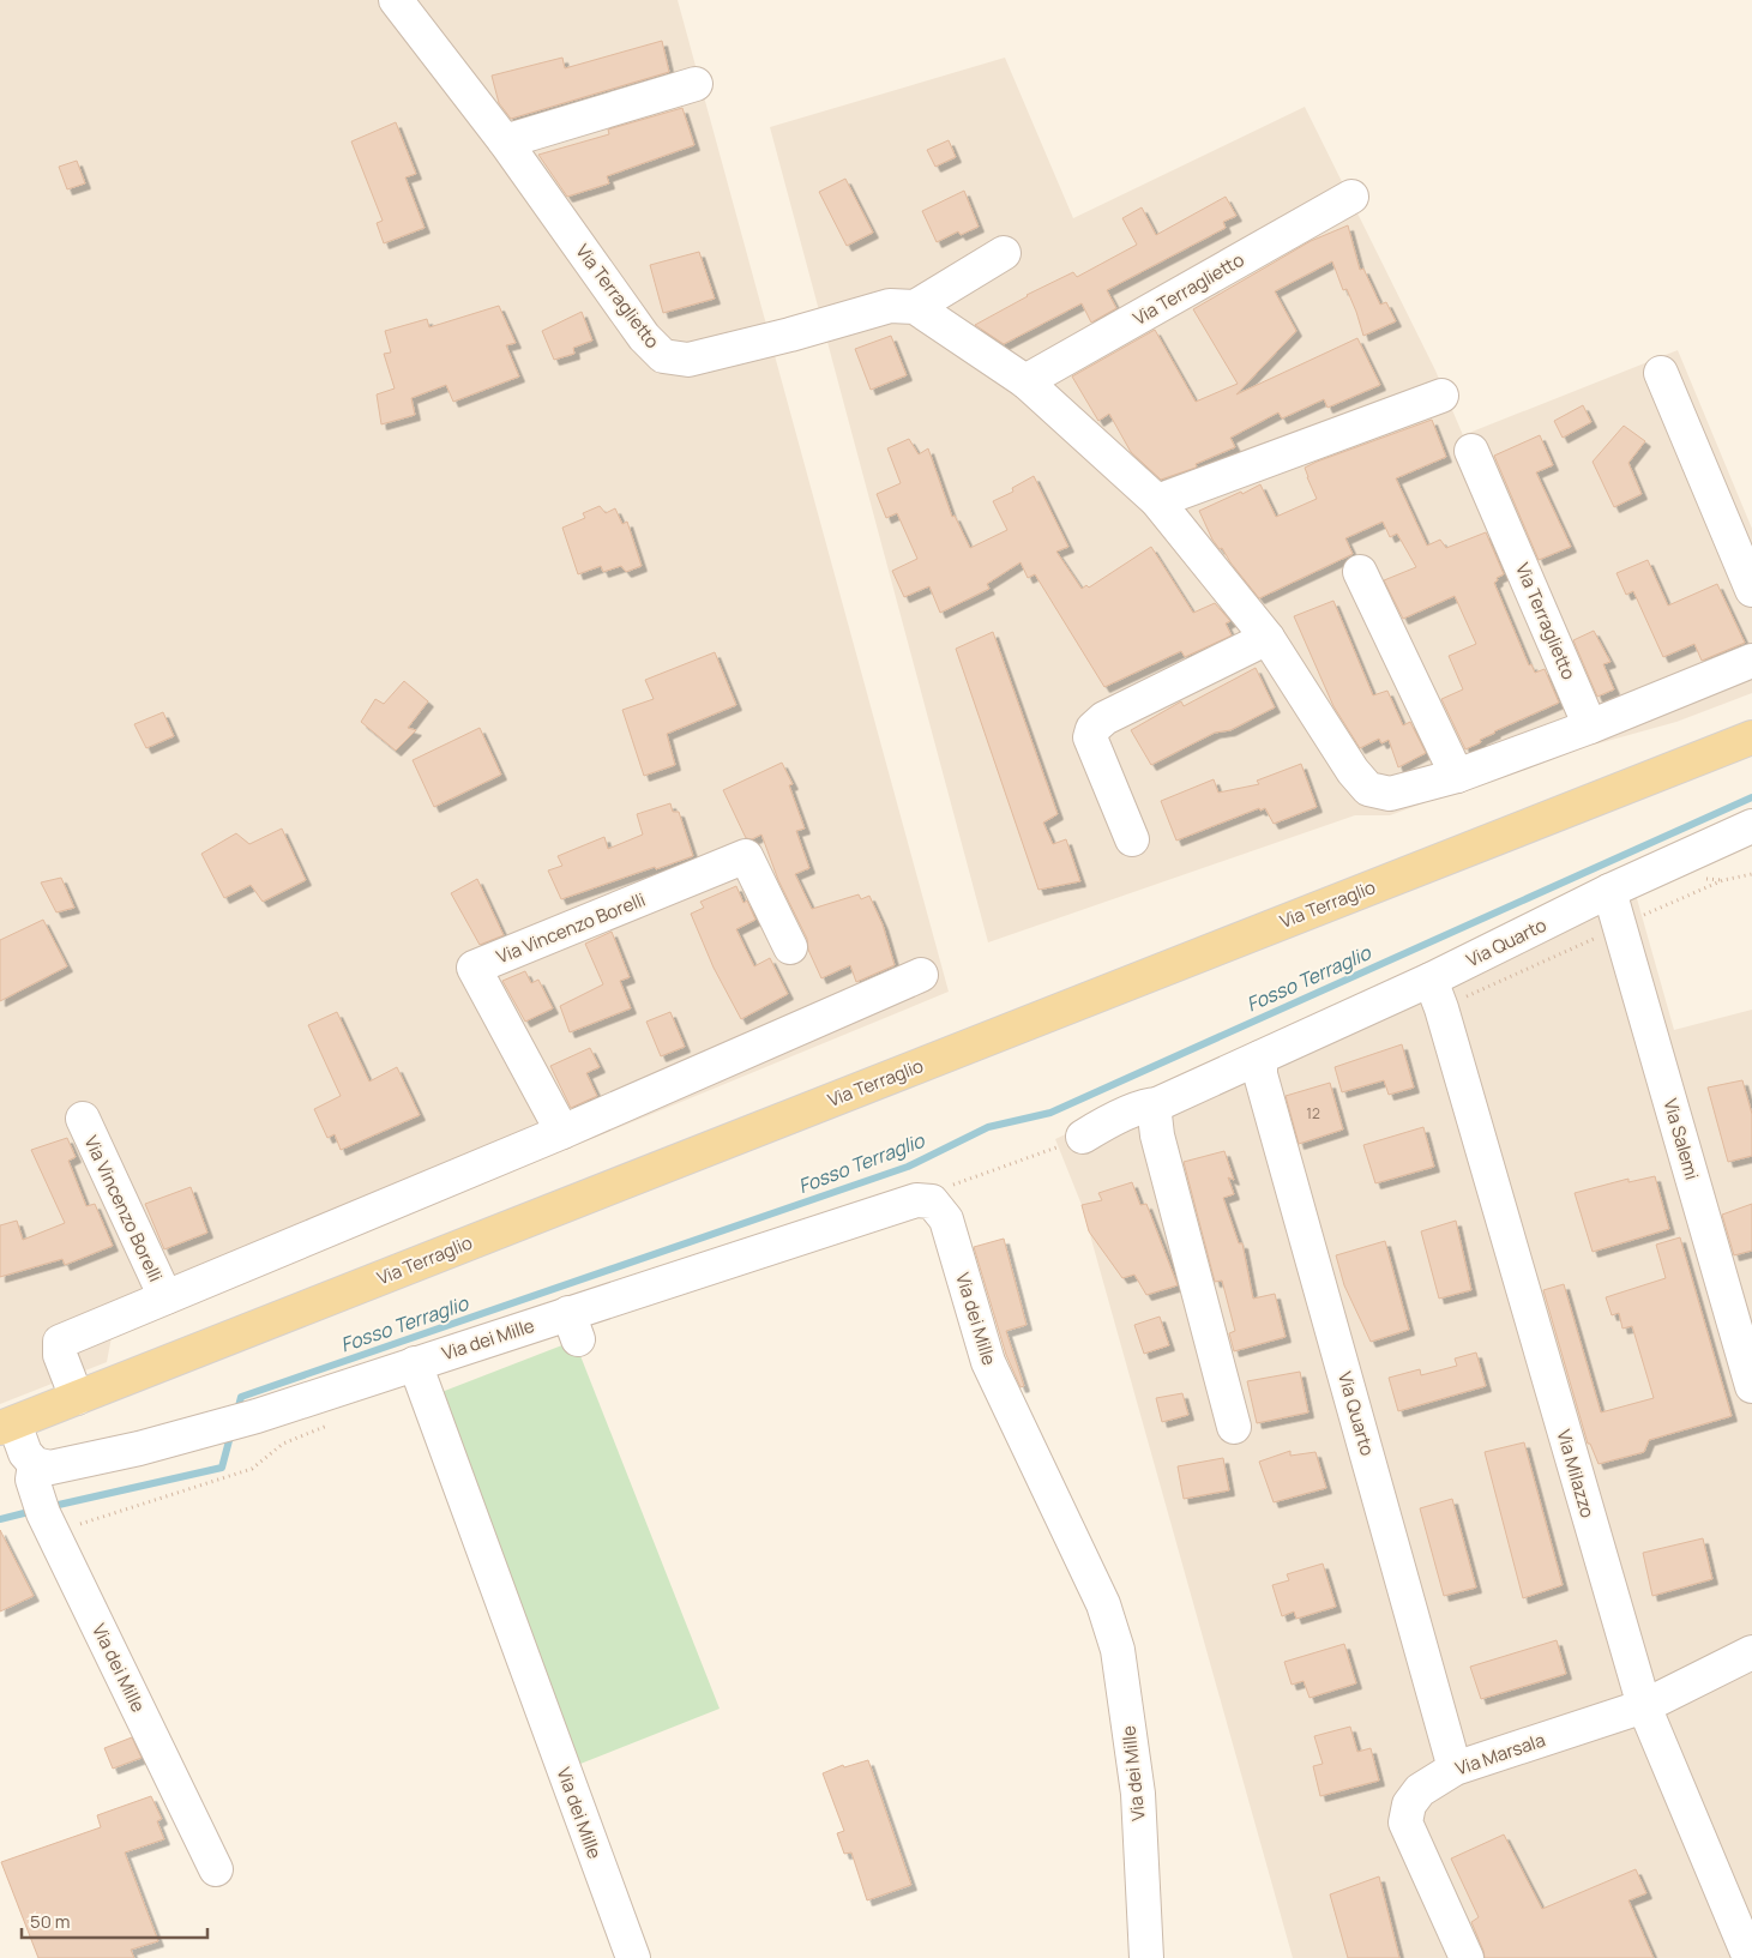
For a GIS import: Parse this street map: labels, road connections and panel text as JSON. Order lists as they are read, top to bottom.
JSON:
{
  "streets": {
    "main road": ["Via Terraglio"],
    "street": [
      "Via Terraglietto",
      "Via Vincenzo Borelli",
      "Via Quarto",
      "Via Salemi",
      "Via dei Mille",
      "Via Milazzo",
      "Via Marsala"
    ]
  },
  "crossings": [
    ["Via Terraglio", "Via Vincenzo Borelli"],
    ["Via Terraglio", "Via dei Mille"],
    ["Via Quarto", "Via Salemi"],
    ["Via Quarto", "Via Milazzo"],
    ["Via Quarto", "Via Marsala"],
    ["Via Milazzo", "Via Marsala"]
  ],
  "water": ["Fosso Terraglio"],
  "house_numbers": ["12"],
  "scale_bar": "50 m"
}
